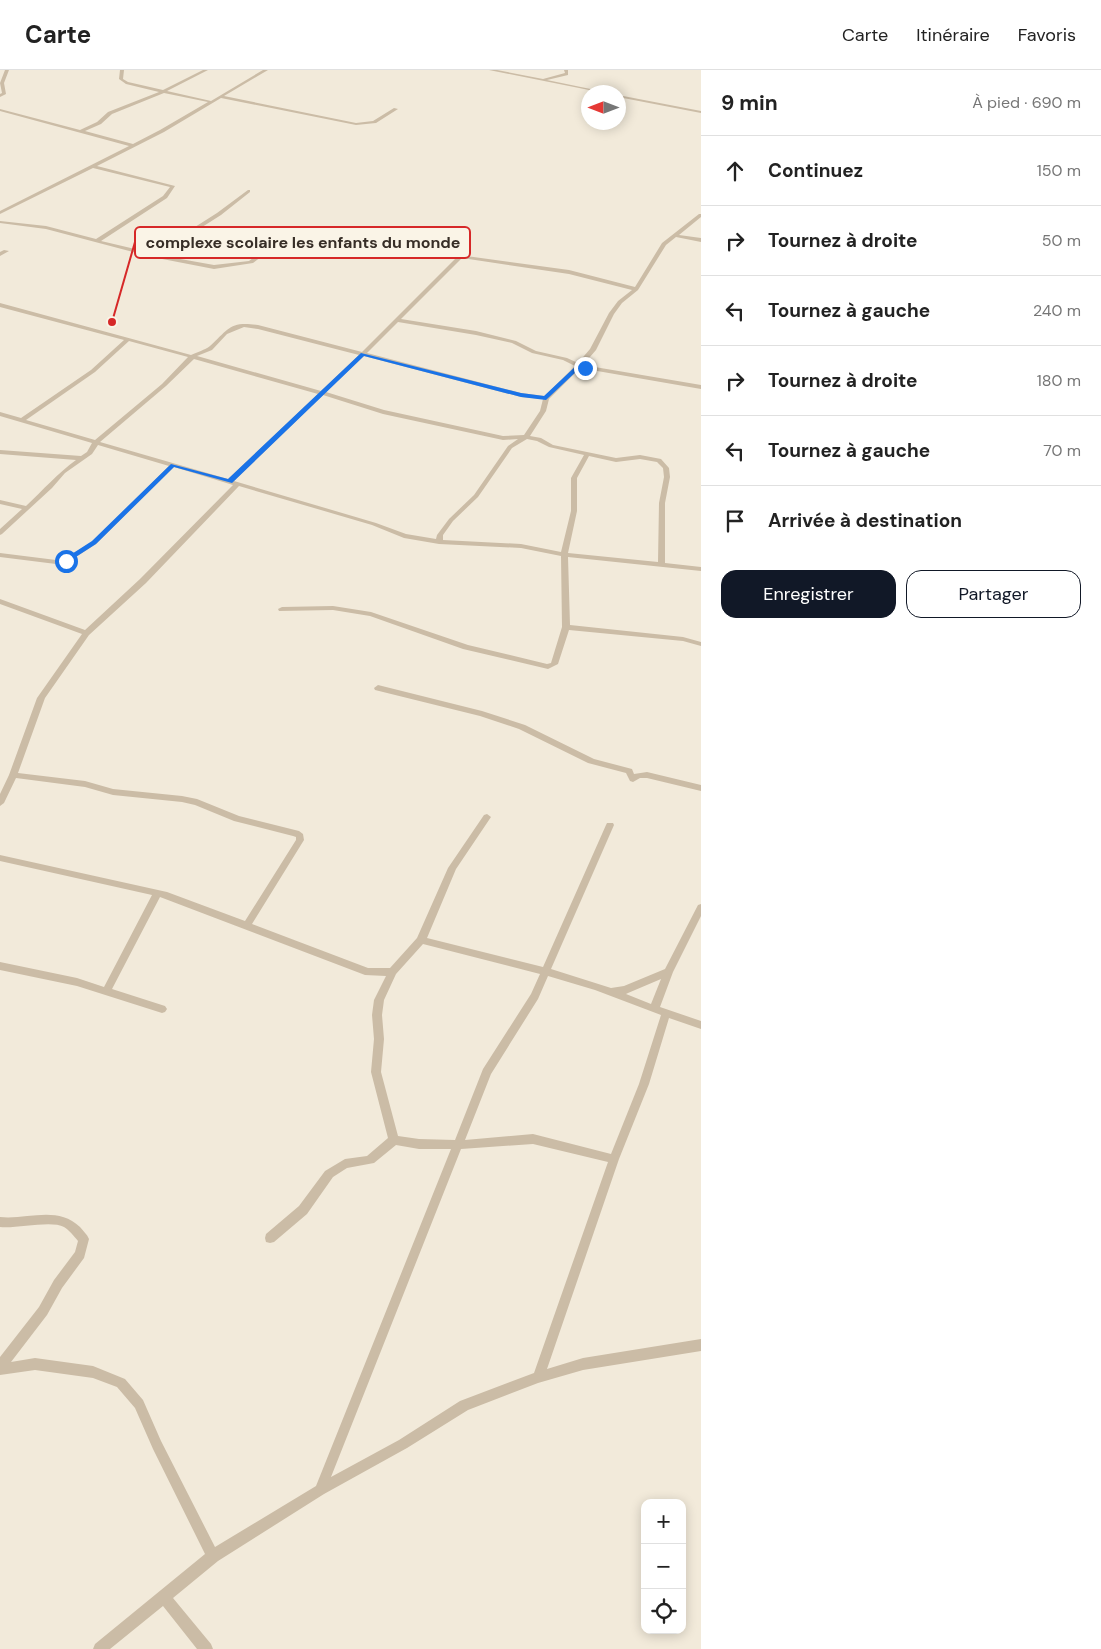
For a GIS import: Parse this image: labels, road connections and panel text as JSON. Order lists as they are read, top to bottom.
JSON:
{
  "places": ["complexe scolaire les enfants du monde"],
  "north": "left",
  "page": {
    "header": "Carte",
    "nav": ["Carte", "Itinéraire", "Favoris"],
    "heading": ["9 min", "À pied · 690 m"],
    "list": [
      ["Continuez", "150 m"],
      ["Tournez à droite", "50 m"],
      ["Tournez à gauche", "240 m"],
      ["Tournez à droite", "180 m"],
      ["Tournez à gauche", "70 m"],
      "Arrivée à destination"
    ],
    "buttons": ["Enregistrer", "Partager"],
    "map_buttons": ["+", "−"]
  }
}
